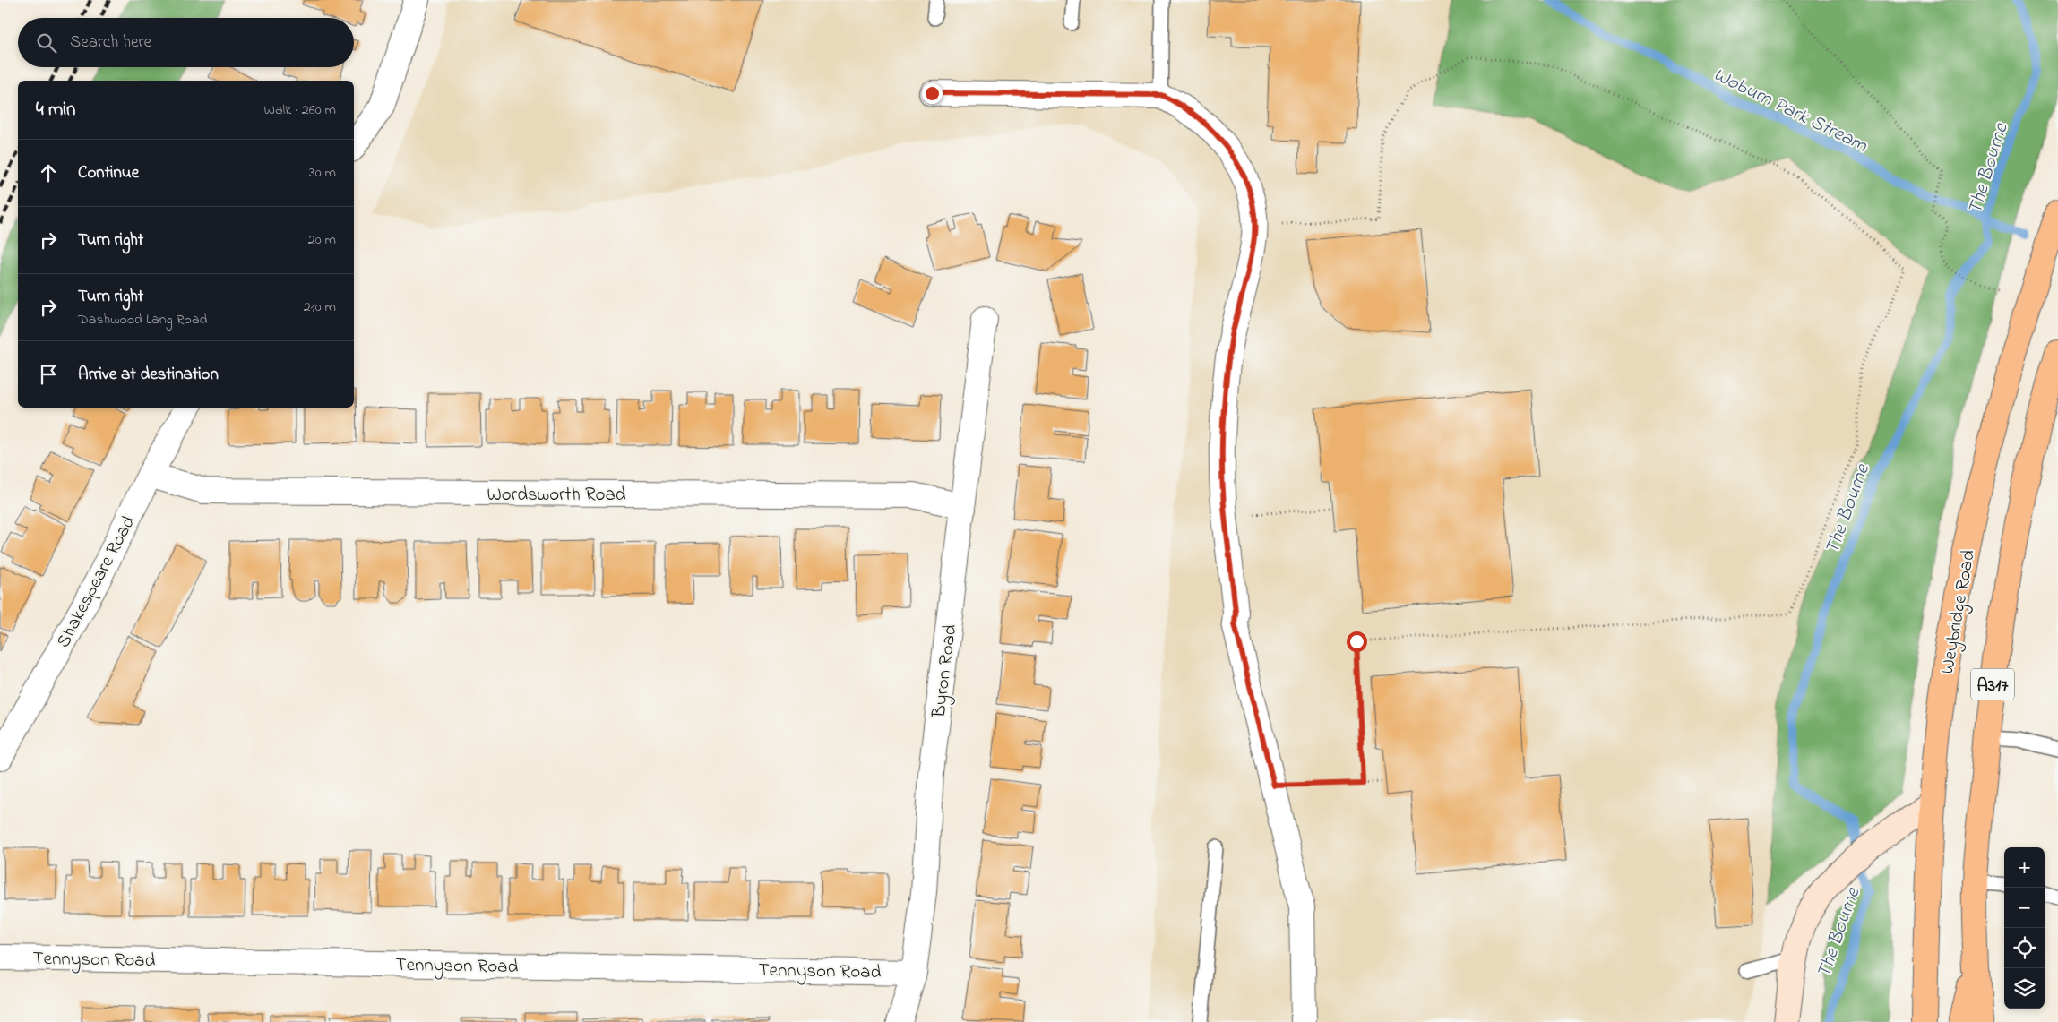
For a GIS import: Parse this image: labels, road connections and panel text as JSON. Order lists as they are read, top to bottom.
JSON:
{
  "streets": {
    "main road": ["Weybridge Road", "A317"],
    "street": [
      "Wordsworth Road",
      "Shakespeare Road",
      "Byron Road",
      "Tennyson Road"
    ]
  },
  "crossings": [
    ["Wordsworth Road", "Shakespeare Road"],
    ["Wordsworth Road", "Byron Road"],
    ["Byron Road", "Tennyson Road"]
  ],
  "water": ["Woburn Park Stream", "The Bourne"],
  "page": {
    "search": "Search here",
    "heading": ["4 min", "Walk · 260 m"],
    "list": [
      ["Continue", "30 m"],
      ["Turn right", "20 m"],
      ["Turn right", "Dashwood Lang Road", "210 m"],
      "Arrive at destination"
    ],
    "map_buttons": ["+", "−"]
  }
}
